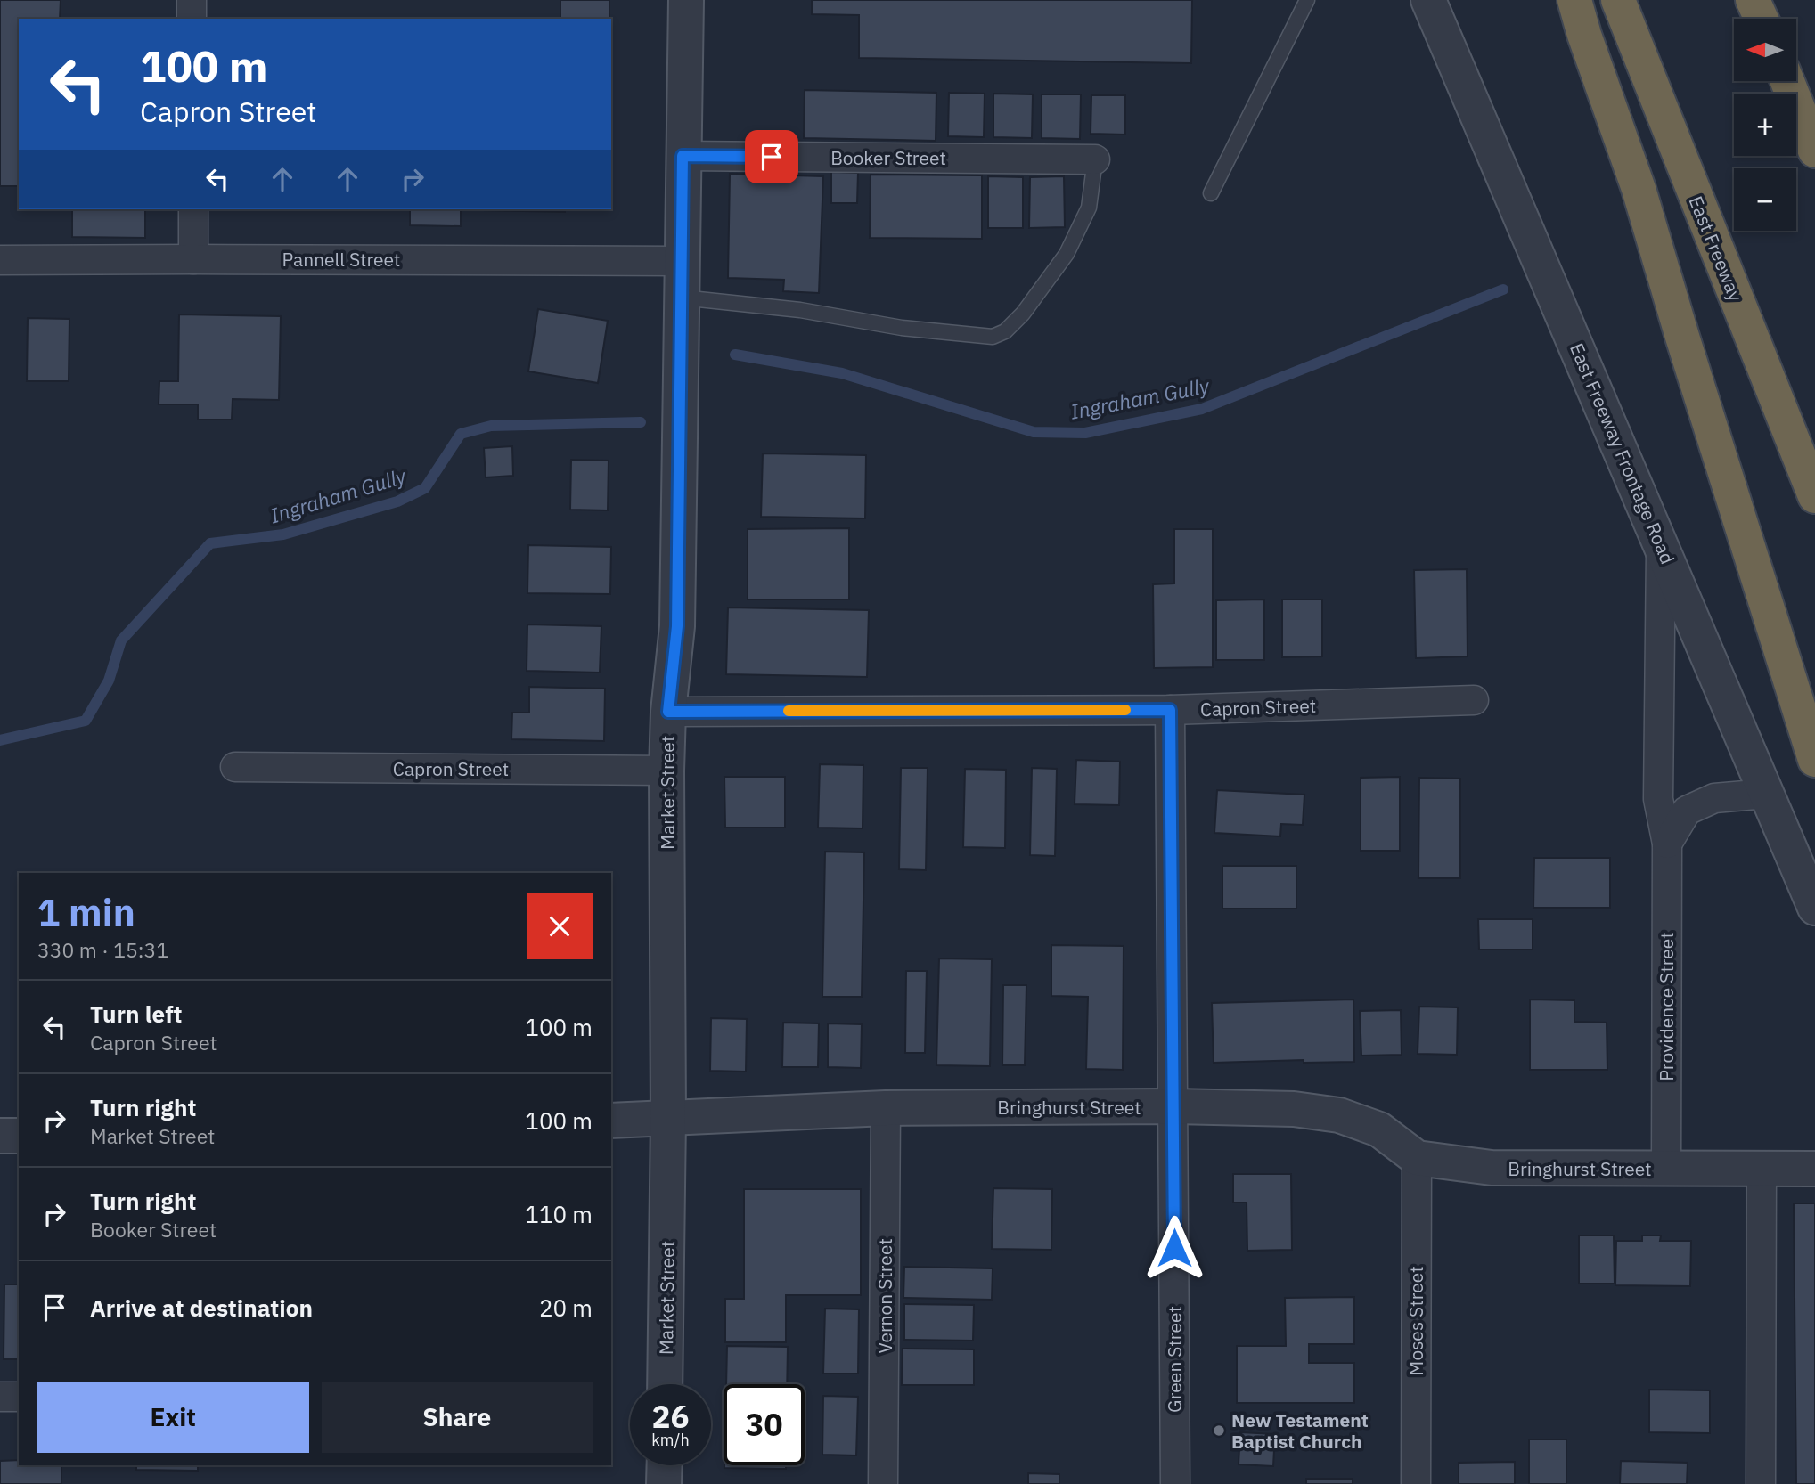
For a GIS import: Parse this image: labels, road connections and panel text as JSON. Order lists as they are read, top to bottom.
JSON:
{
  "streets": {
    "highway": ["East Freeway"],
    "street": [
      "Booker Street",
      "Pannell Street",
      "East Freeway Frontage Road",
      "Capron Street",
      "Market Street",
      "Providence Street",
      "Bringhurst Street",
      "Vernon Street",
      "Moses Street",
      "Green Street"
    ]
  },
  "crossings": [
    ["Booker Street", "Market Street"],
    ["Pannell Street", "Market Street"],
    ["East Freeway Frontage Road", "Providence Street"],
    ["Capron Street", "Market Street"],
    ["Capron Street", "Green Street"],
    ["Market Street", "Bringhurst Street"],
    ["Providence Street", "Bringhurst Street"],
    ["Bringhurst Street", "Vernon Street"],
    ["Bringhurst Street", "Moses Street"],
    ["Bringhurst Street", "Green Street"]
  ],
  "water": ["Ingraham Gully"],
  "places": ["New Testament Baptist Church"],
  "north": "left",
  "page": {
    "map_buttons": ["+", "−"],
    "turn": ["100 m", "Capron Street"],
    "heading": ["1 min", "330 m · 15:31"],
    "list": [
      {
        "name": "Turn left",
        "note": "Capron Street",
        "value": "100 m"
      },
      {
        "name": "Turn right",
        "note": "Market Street",
        "value": "100 m"
      },
      {
        "name": "Turn right",
        "note": "Booker Street",
        "value": "110 m"
      },
      {
        "name": "Arrive at destination",
        "value": "20 m"
      }
    ],
    "buttons": ["Exit", "Share"],
    "speed": "26 km/h",
    "limit": "30"
  }
}
